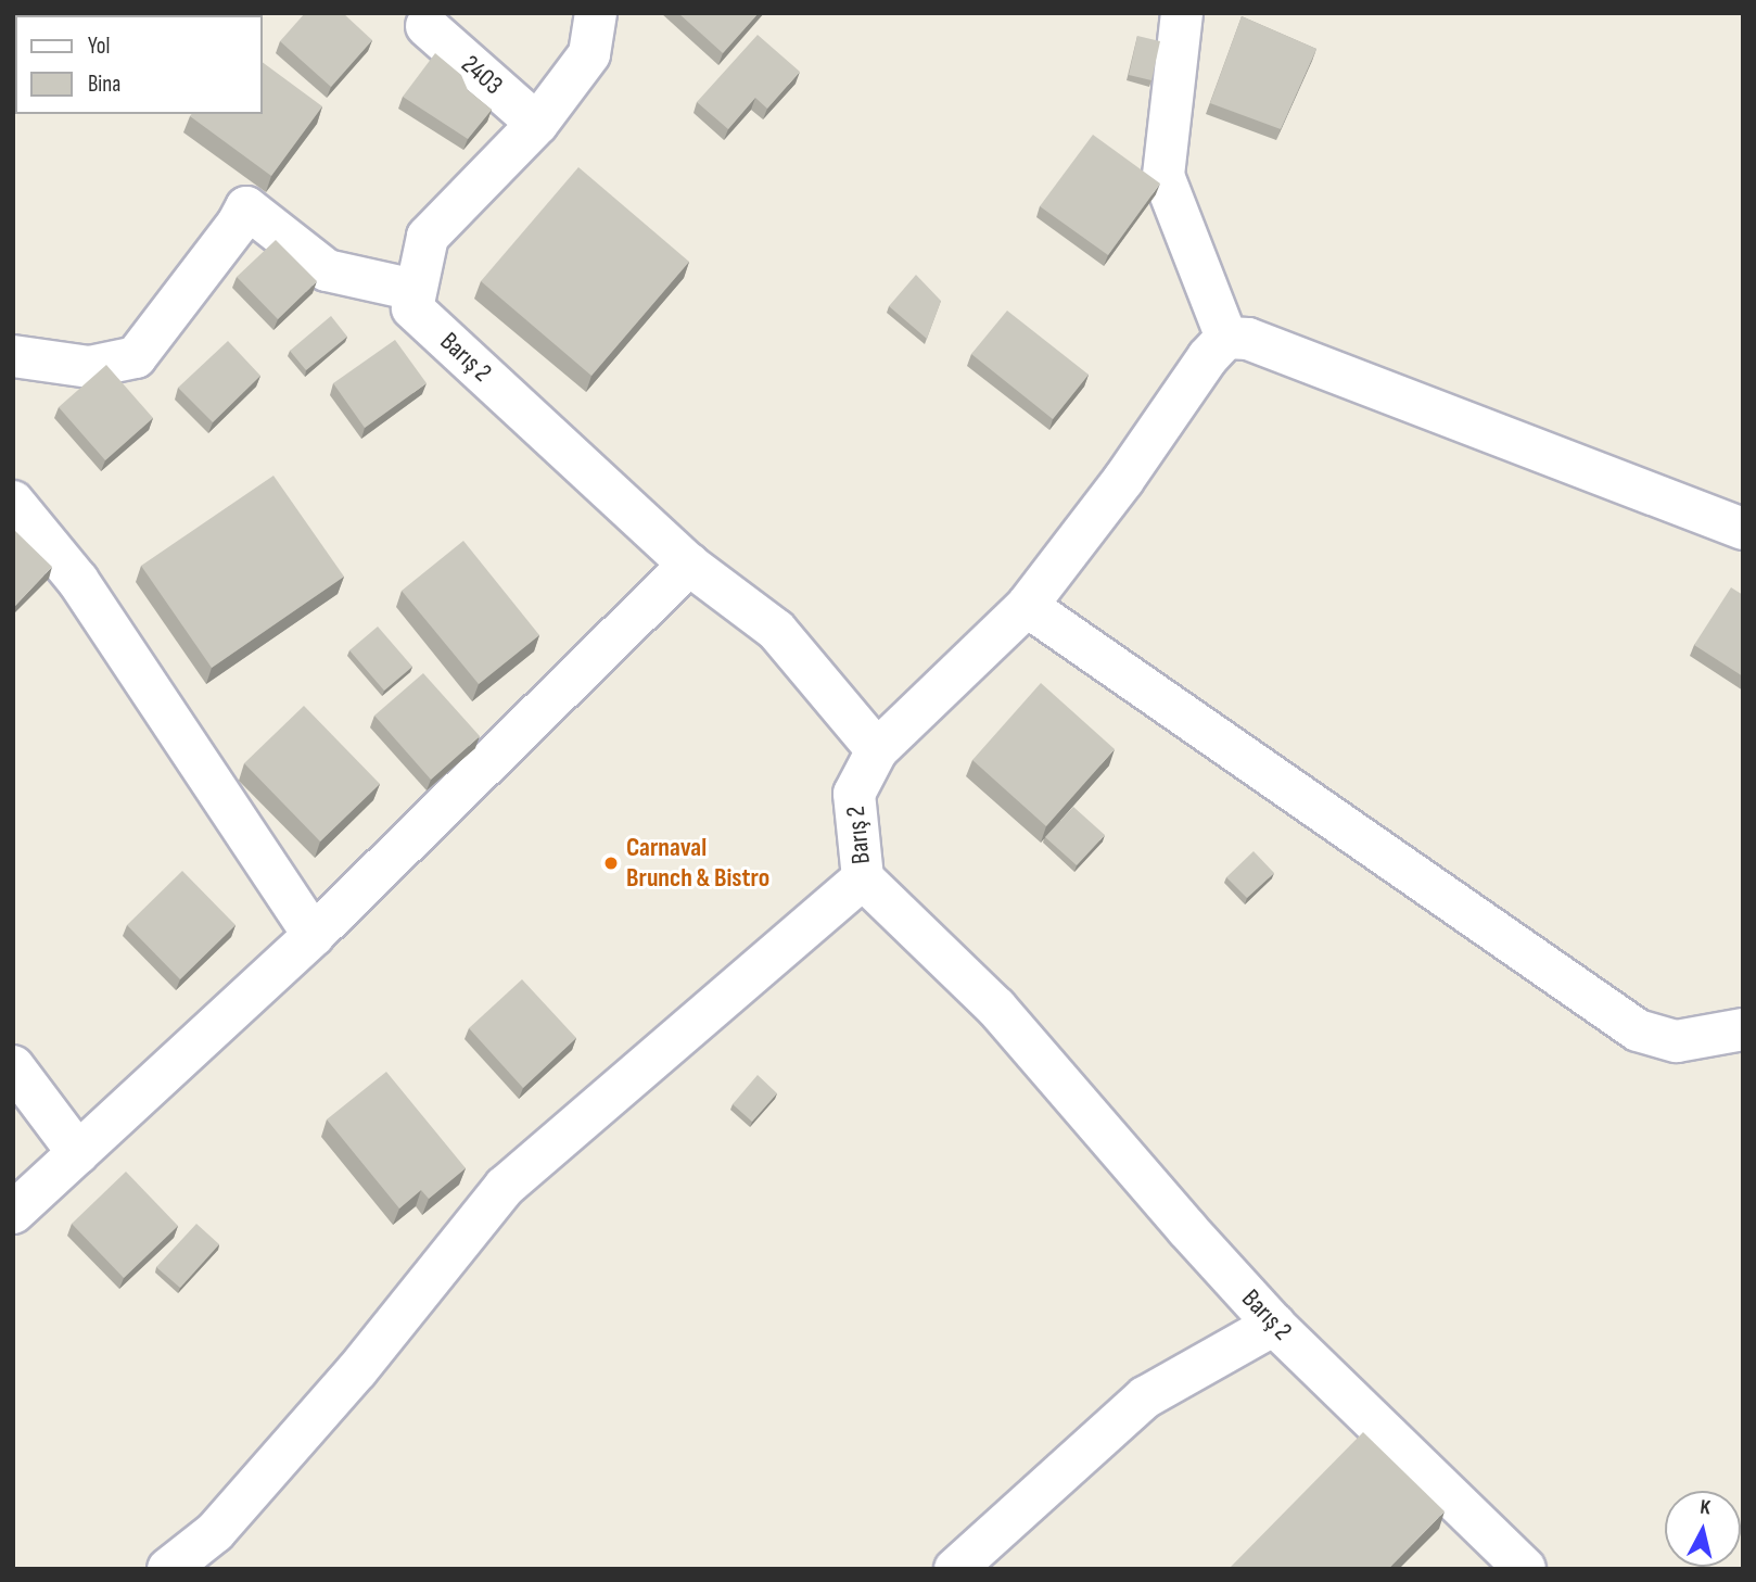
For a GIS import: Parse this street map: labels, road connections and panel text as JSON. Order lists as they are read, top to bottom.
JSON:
{
  "streets": {
    "street": ["2403", "Barış 2"]
  },
  "places": ["Carnaval Brunch & Bistro"],
  "legend": ["Yol", "Bina"],
  "north": "top"
}
